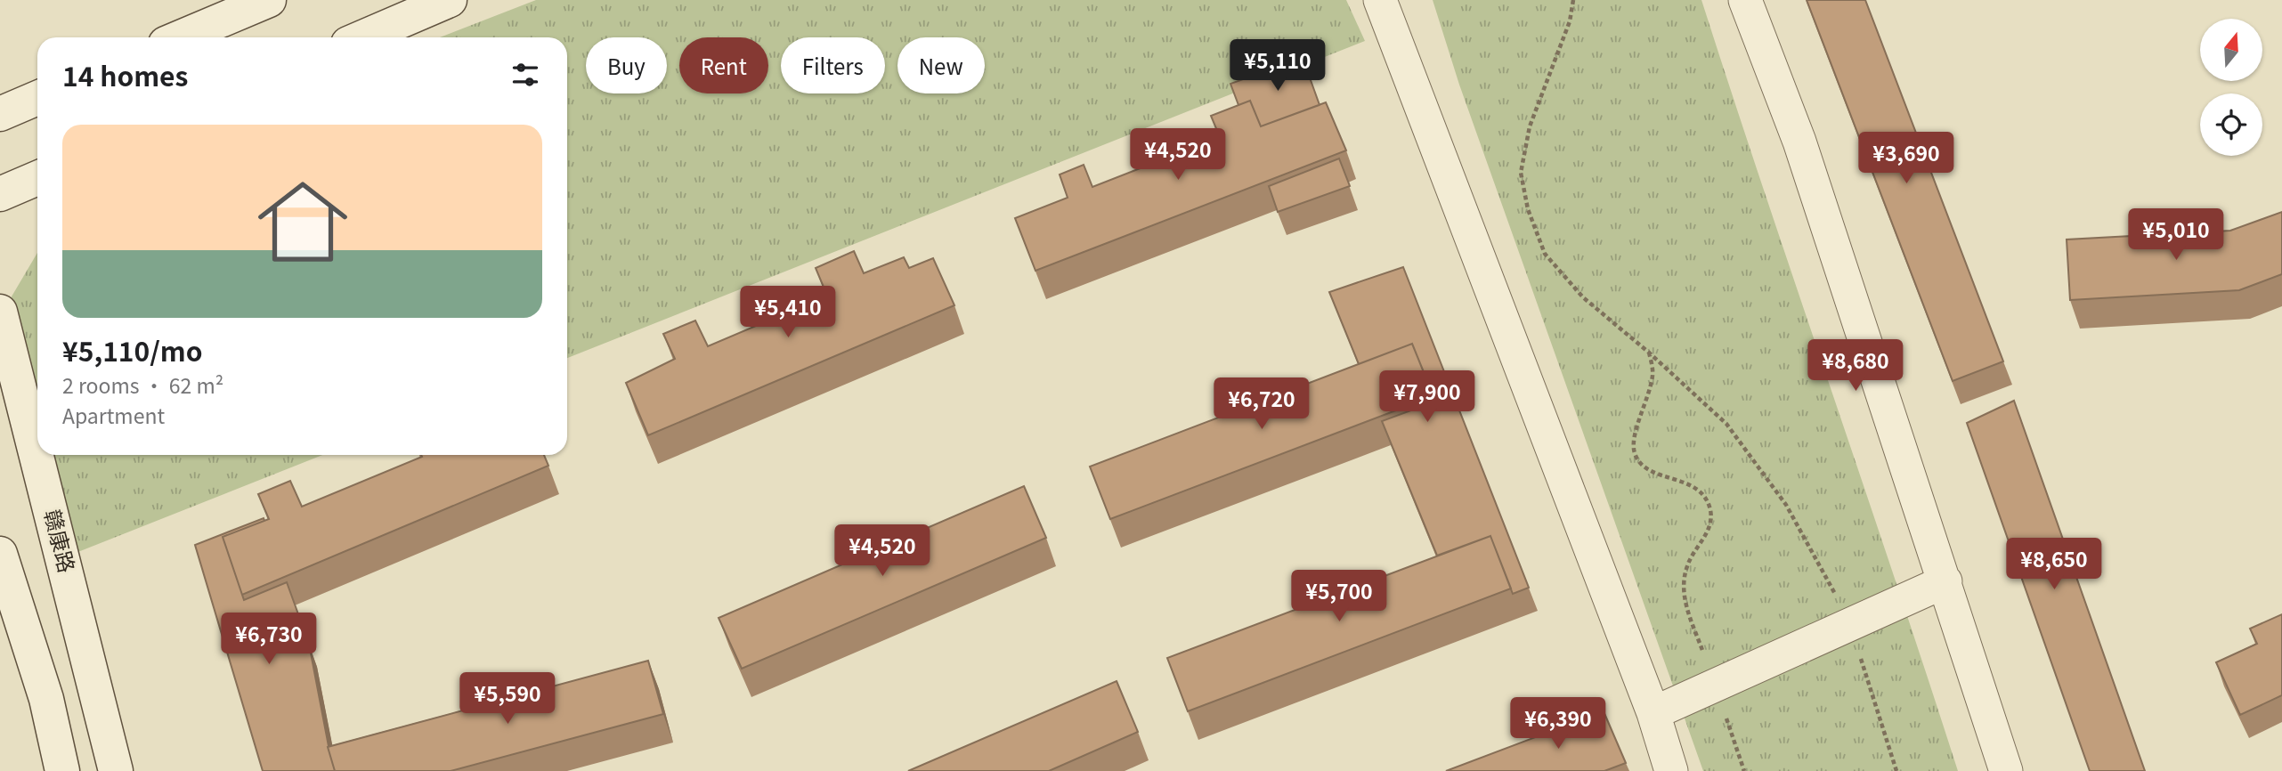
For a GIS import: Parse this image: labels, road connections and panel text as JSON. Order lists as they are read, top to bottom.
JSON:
{
  "streets": {
    "main road": ["赣康路"]
  },
  "north": "top",
  "page": {
    "chip": [
      "Buy",
      "Rent",
      "Filters",
      "New"
    ],
    "heading": "14 homes",
    "price": [
      "¥5,110",
      "¥4,520",
      "¥3,690",
      "¥5,010",
      "¥5,410",
      "¥8,680",
      "¥7,900",
      "¥6,720",
      "¥4,520",
      "¥8,650",
      "¥5,700",
      "¥6,730",
      "¥5,590",
      "¥6,390"
    ],
    "list": [
      {
        "name": "¥5,110/mo",
        "note": "2 rooms · 62 m² · Apartment"
      }
    ]
  }
}
